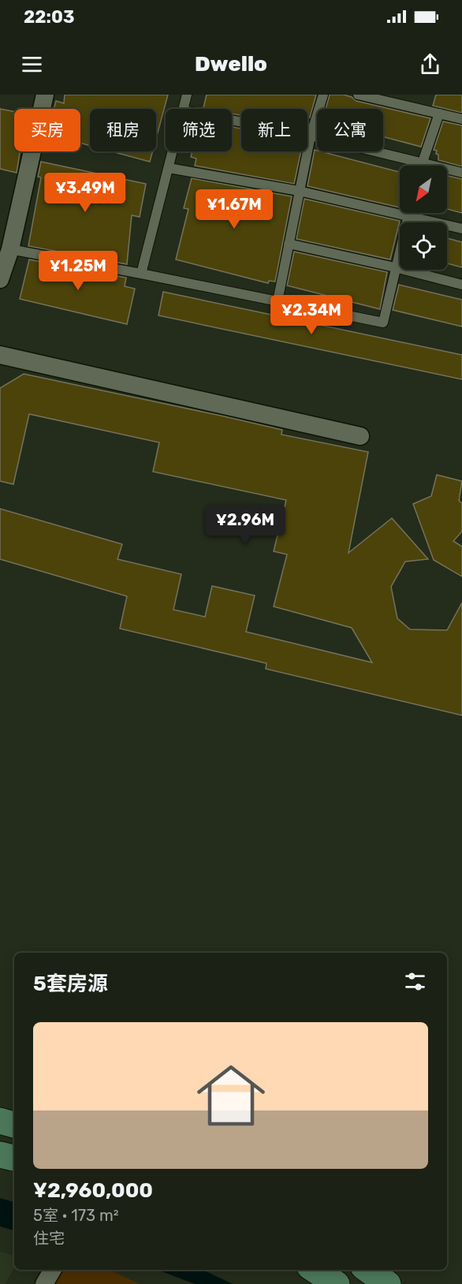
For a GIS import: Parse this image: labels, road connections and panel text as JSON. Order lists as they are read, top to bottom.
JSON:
{
  "north": "bottom left",
  "page": {
    "status": "22:03",
    "header": "Dwello",
    "chip": [
      "买房",
      "租房",
      "筛选",
      "新上",
      "公寓"
    ],
    "price": [
      "¥3.49M",
      "¥1.67M",
      "¥1.25M",
      "¥2.34M",
      "¥2.96M"
    ],
    "heading": "5套房源",
    "list": [
      {
        "name": "¥2,960,000",
        "note": "5室 · 173 m² · 住宅"
      }
    ]
  }
}
